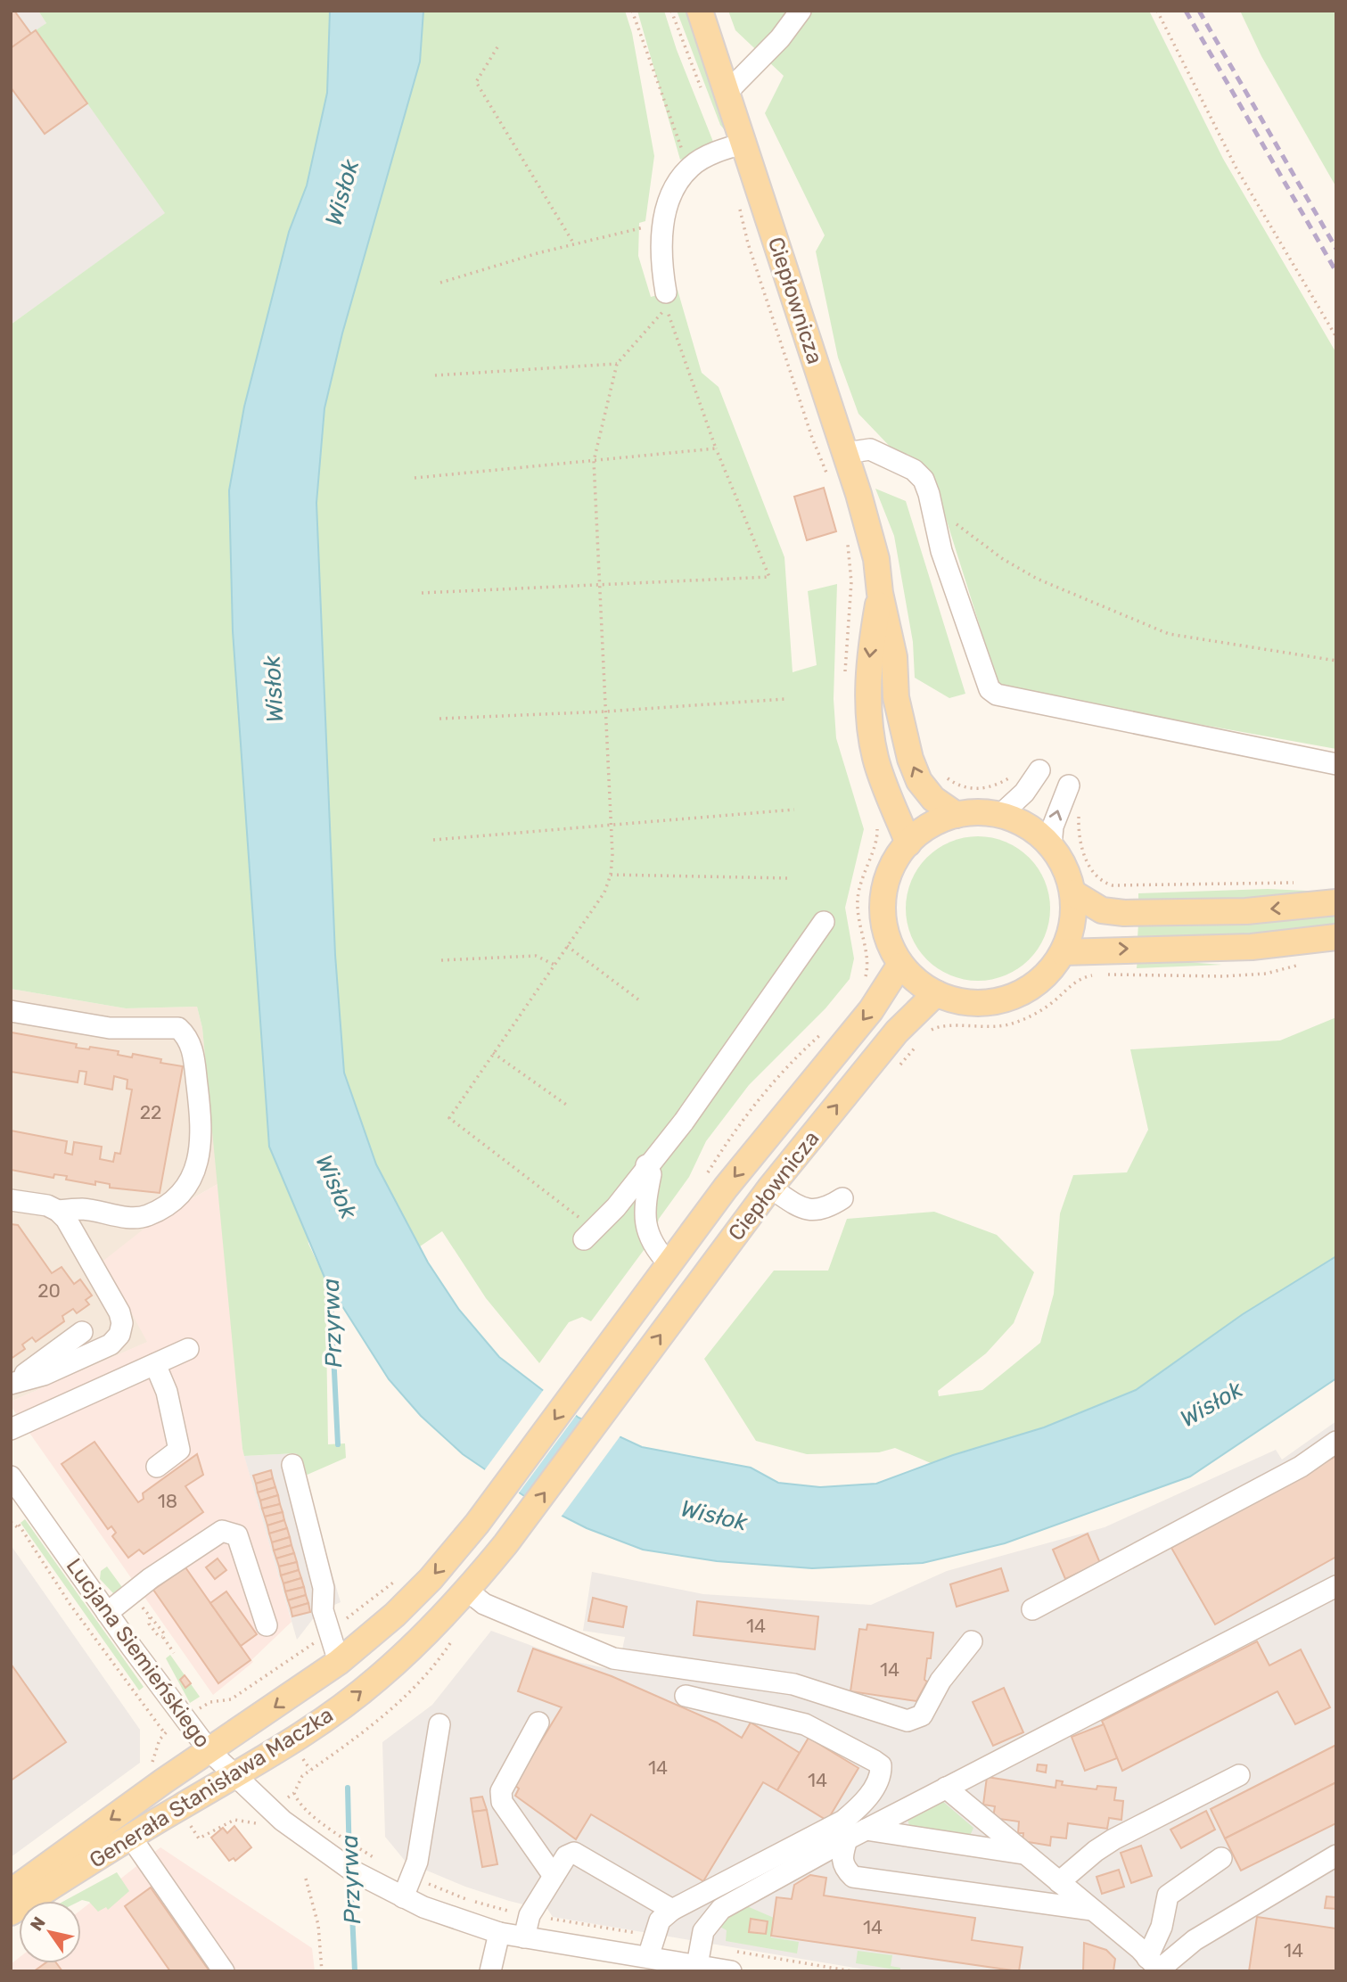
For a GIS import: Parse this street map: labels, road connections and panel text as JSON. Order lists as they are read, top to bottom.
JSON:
{
  "streets": {
    "main road": ["Ciepłownicza", "Generała Stanisława Maczka"],
    "street": ["Lucjana Siemieńskiego"]
  },
  "crossings": [
    ["Ciepłownicza", "Generała Stanisława Maczka"],
    ["Lucjana Siemieńskiego", "Generała Stanisława Maczka"]
  ],
  "water": ["Wisłok", "Przyrwa"],
  "house_numbers": [
    "22",
    "20",
    "18",
    "14",
    "14",
    "14",
    "14",
    "14",
    "14"
  ],
  "north": "top left"
}
